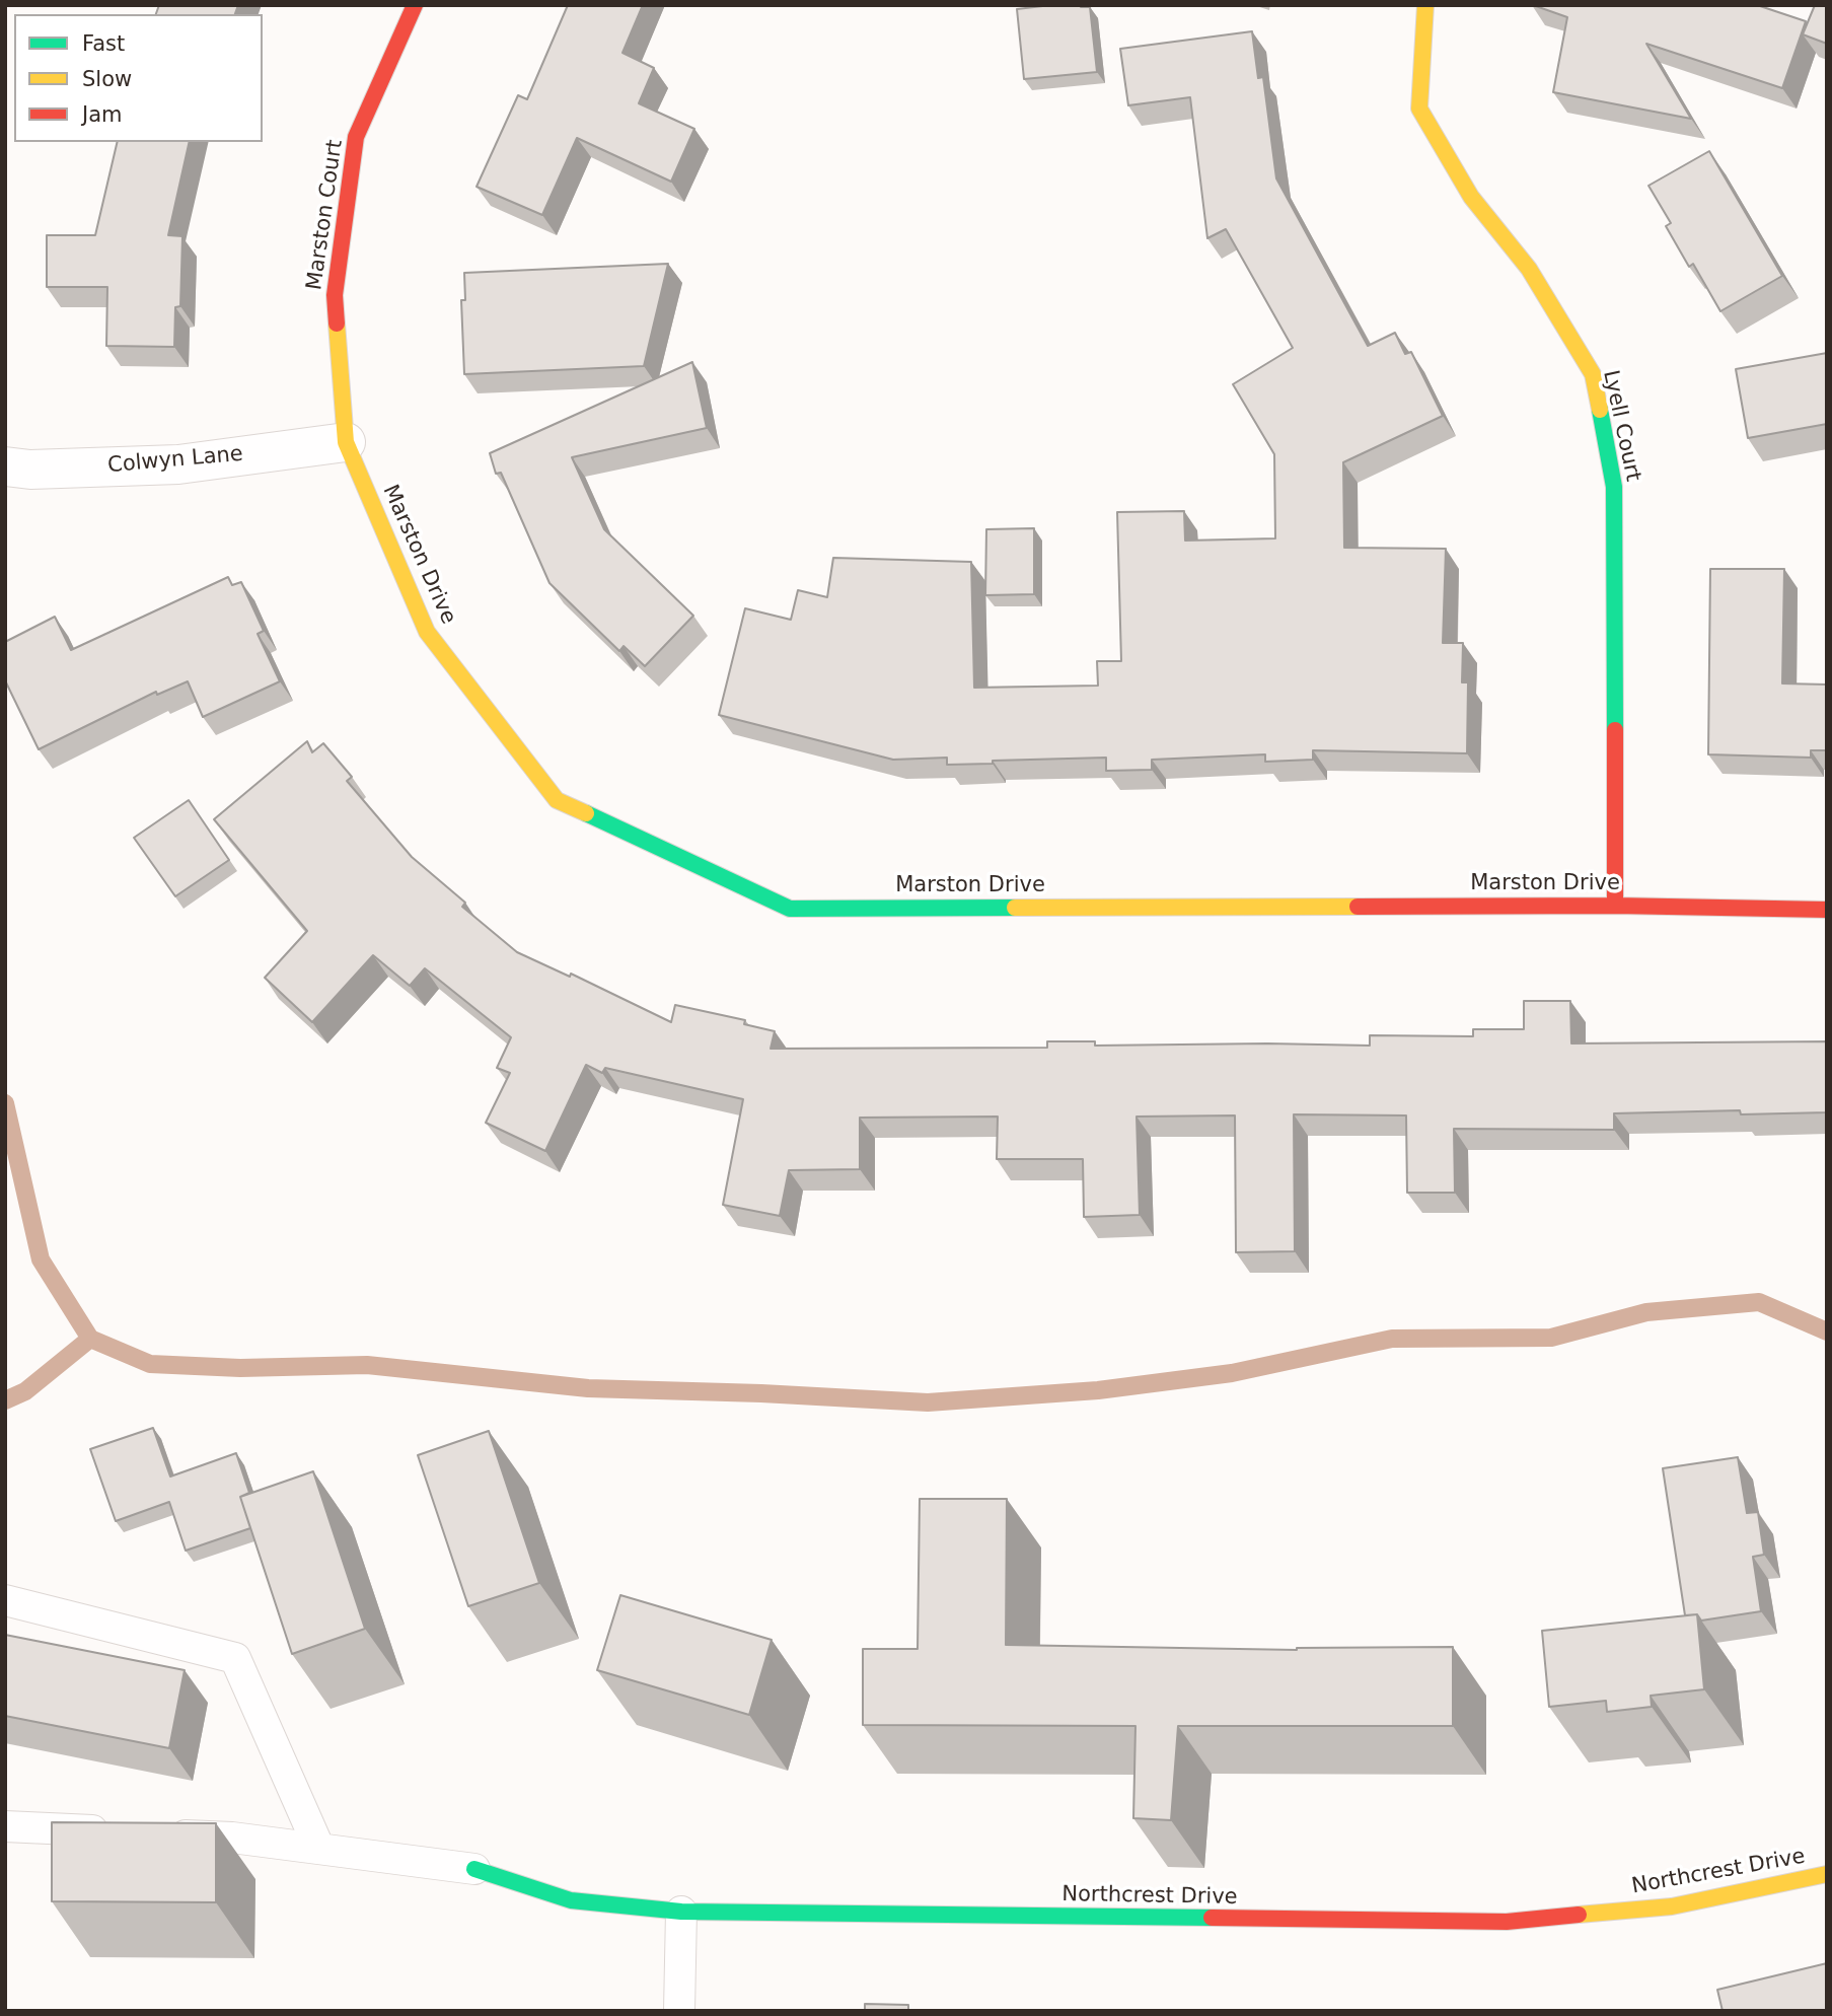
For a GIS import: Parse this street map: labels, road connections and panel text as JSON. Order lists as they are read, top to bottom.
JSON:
{
  "streets": {
    "street": [
      "Marston Court",
      "Lyell Court",
      "Colwyn Lane",
      "Marston Drive",
      "Northcrest Drive"
    ]
  },
  "crossings": [
    ["Marston Court", "Colwyn Lane"],
    ["Marston Court", "Marston Drive"],
    ["Lyell Court", "Marston Drive"],
    ["Colwyn Lane", "Marston Drive"]
  ],
  "legend": ["Fast", "Slow", "Jam"]
}
